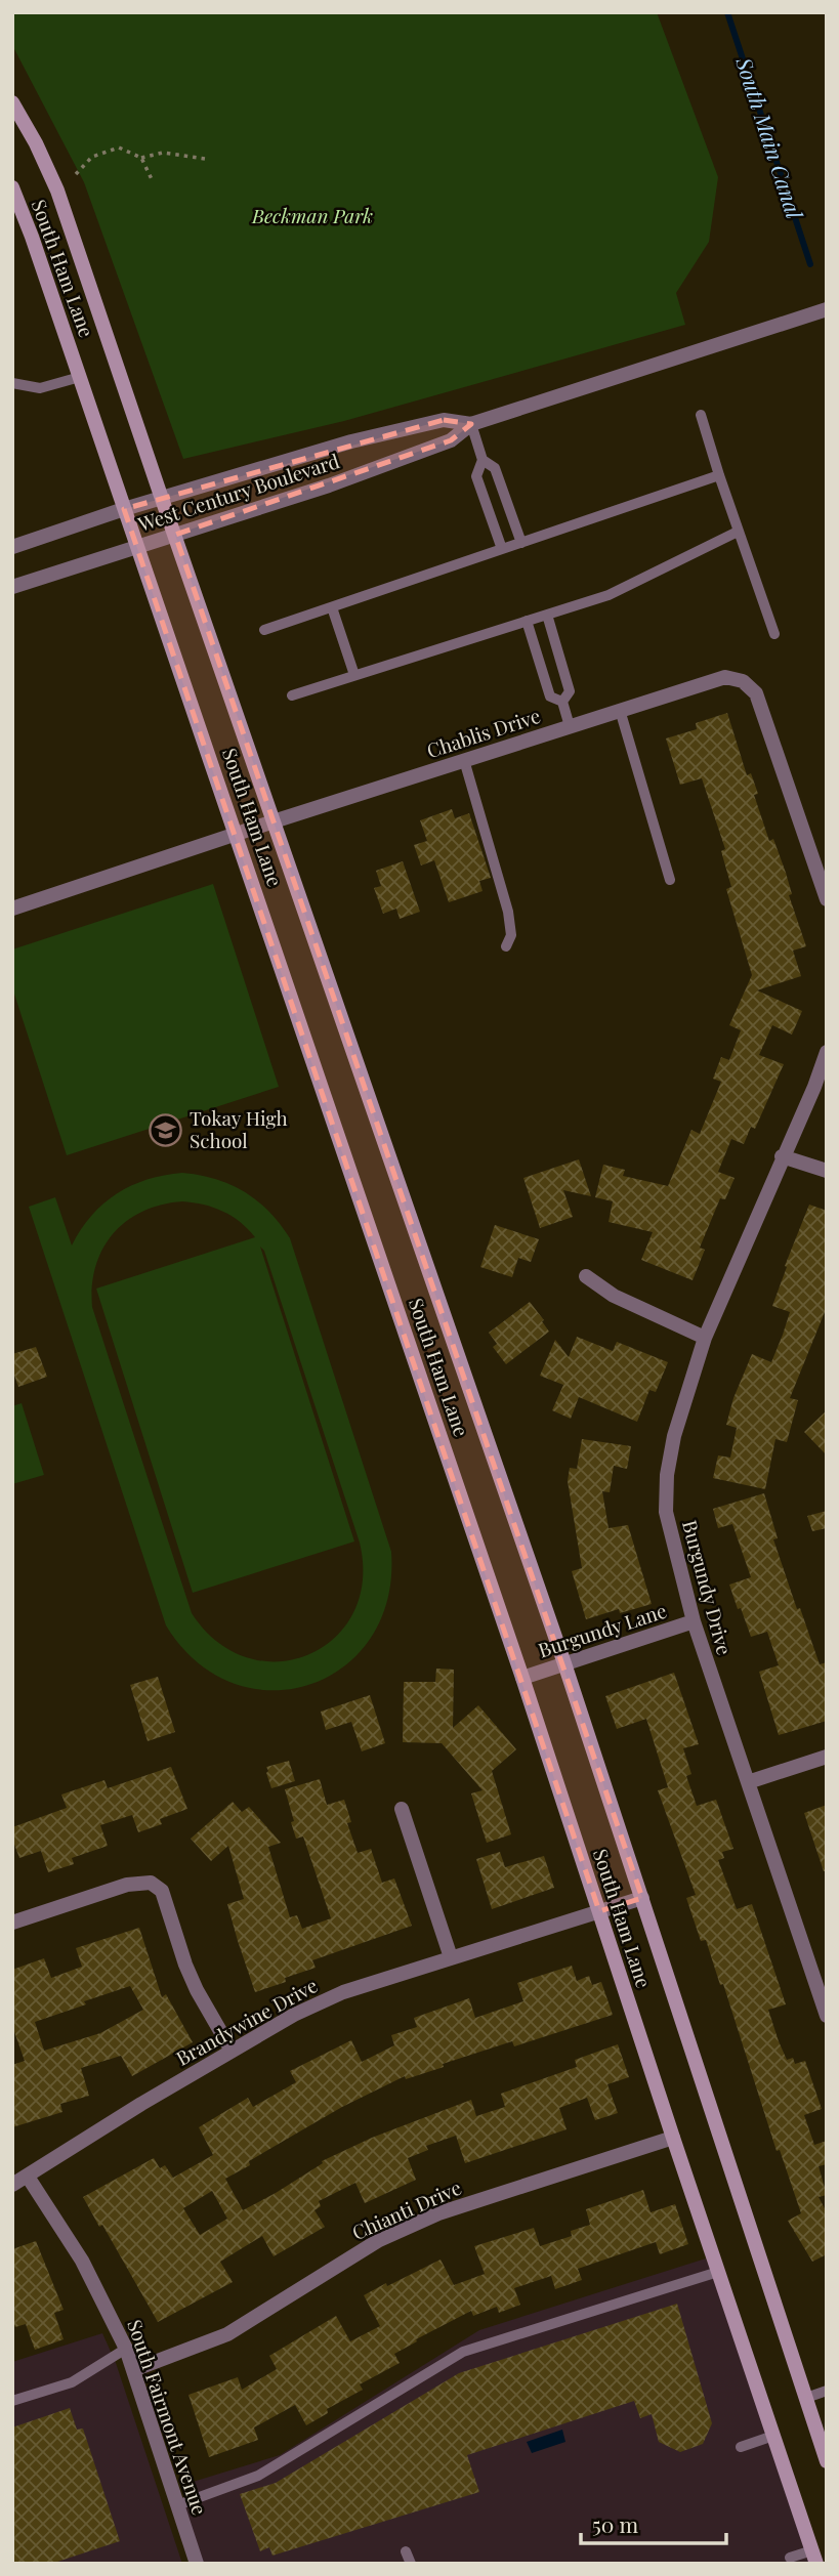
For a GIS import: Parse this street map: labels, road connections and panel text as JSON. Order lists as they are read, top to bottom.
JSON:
{
  "streets": {
    "main road": ["South Ham Lane"],
    "street": [
      "West Century Boulevard",
      "Chablis Drive",
      "Burgundy Drive",
      "Burgundy Lane",
      "Brandywine Drive",
      "Chianti Drive",
      "South Fairmont Avenue"
    ]
  },
  "crossings": [
    ["South Ham Lane", "West Century Boulevard"],
    ["South Ham Lane", "Chablis Drive"],
    ["South Ham Lane", "Burgundy Lane"],
    ["South Ham Lane", "Brandywine Drive"],
    ["South Ham Lane", "Chianti Drive"],
    ["Burgundy Drive", "Burgundy Lane"],
    ["Brandywine Drive", "South Fairmont Avenue"],
    ["Chianti Drive", "South Fairmont Avenue"]
  ],
  "water": ["South Main Canal"],
  "parks": ["Beckman Park"],
  "places": {
    "school or university": ["Tokay High School"]
  },
  "scale_bar": "50 m"
}
